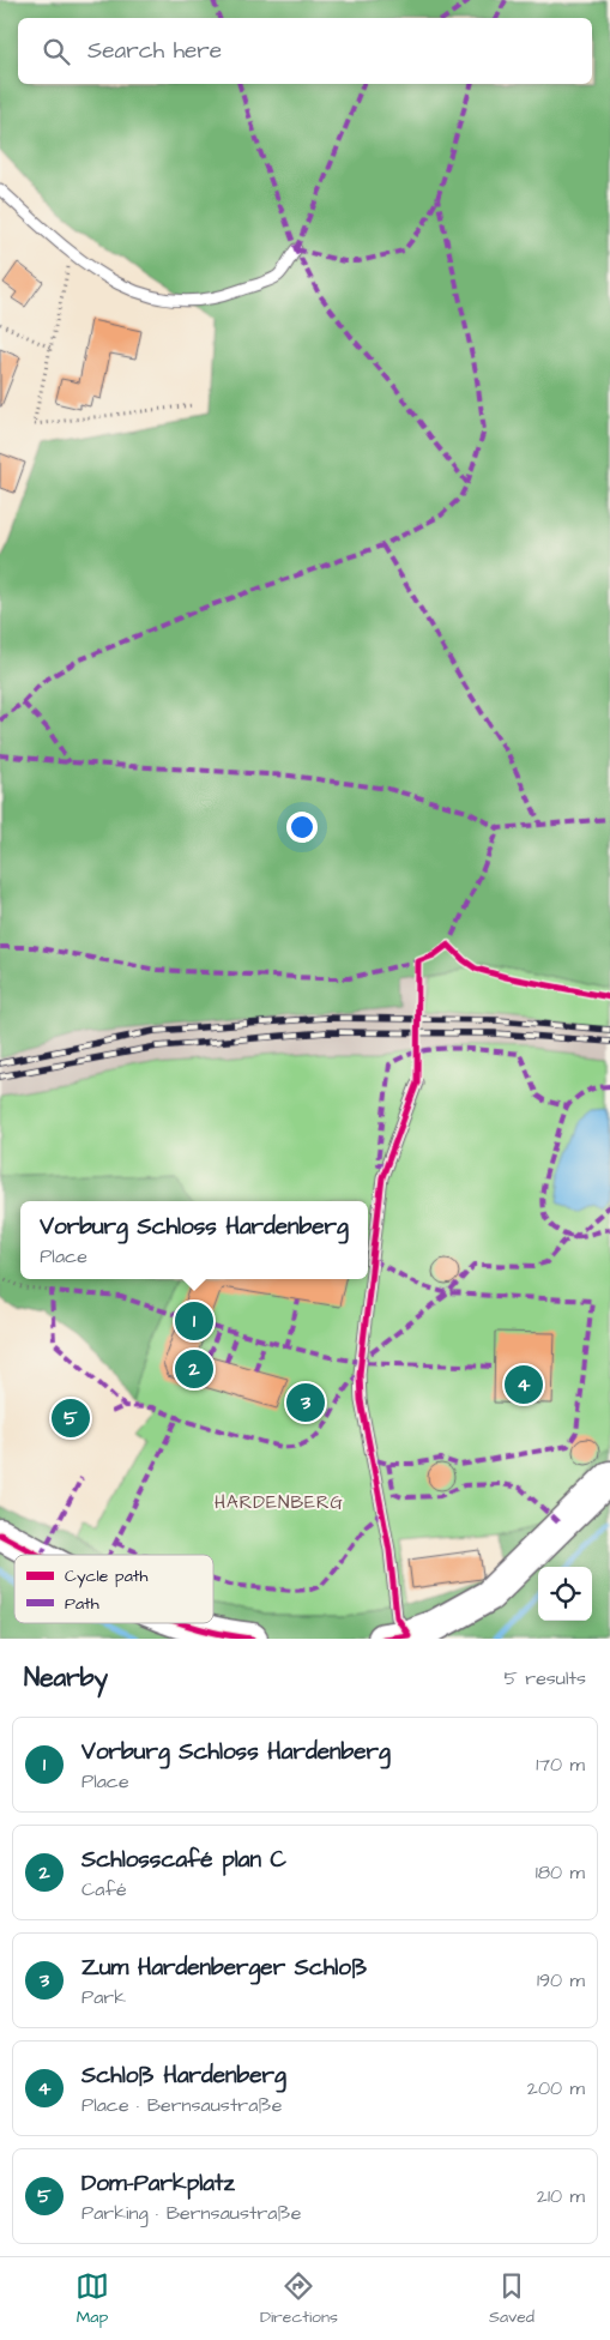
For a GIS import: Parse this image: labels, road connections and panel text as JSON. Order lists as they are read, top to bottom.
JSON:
{
  "districts": ["HARDENBERG"],
  "legend": ["Cycle path", "Path"],
  "page": {
    "search": "Search here",
    "popup": ["Vorburg Schloss Hardenberg", "Place"],
    "pins": [
      "1",
      "2",
      "4",
      "3",
      "5"
    ],
    "heading": ["Nearby", "5 results"],
    "list": [
      {
        "mark": "1",
        "name": "Vorburg Schloss Hardenberg",
        "note": "Place",
        "value": "170 m"
      },
      {
        "mark": "2",
        "name": "Schlosscafé plan C",
        "note": "Café",
        "value": "180 m"
      },
      {
        "mark": "3",
        "name": "Zum Hardenberger Schloß",
        "note": "Park",
        "value": "190 m"
      },
      {
        "mark": "4",
        "name": "Schloß Hardenberg",
        "note": "Place · Bernsaustraße",
        "value": "200 m"
      },
      {
        "mark": "5",
        "name": "Dom-Parkplatz",
        "note": "Parking · Bernsaustraße",
        "value": "210 m"
      }
    ],
    "nav": ["Map", "Directions", "Saved"]
  }
}
